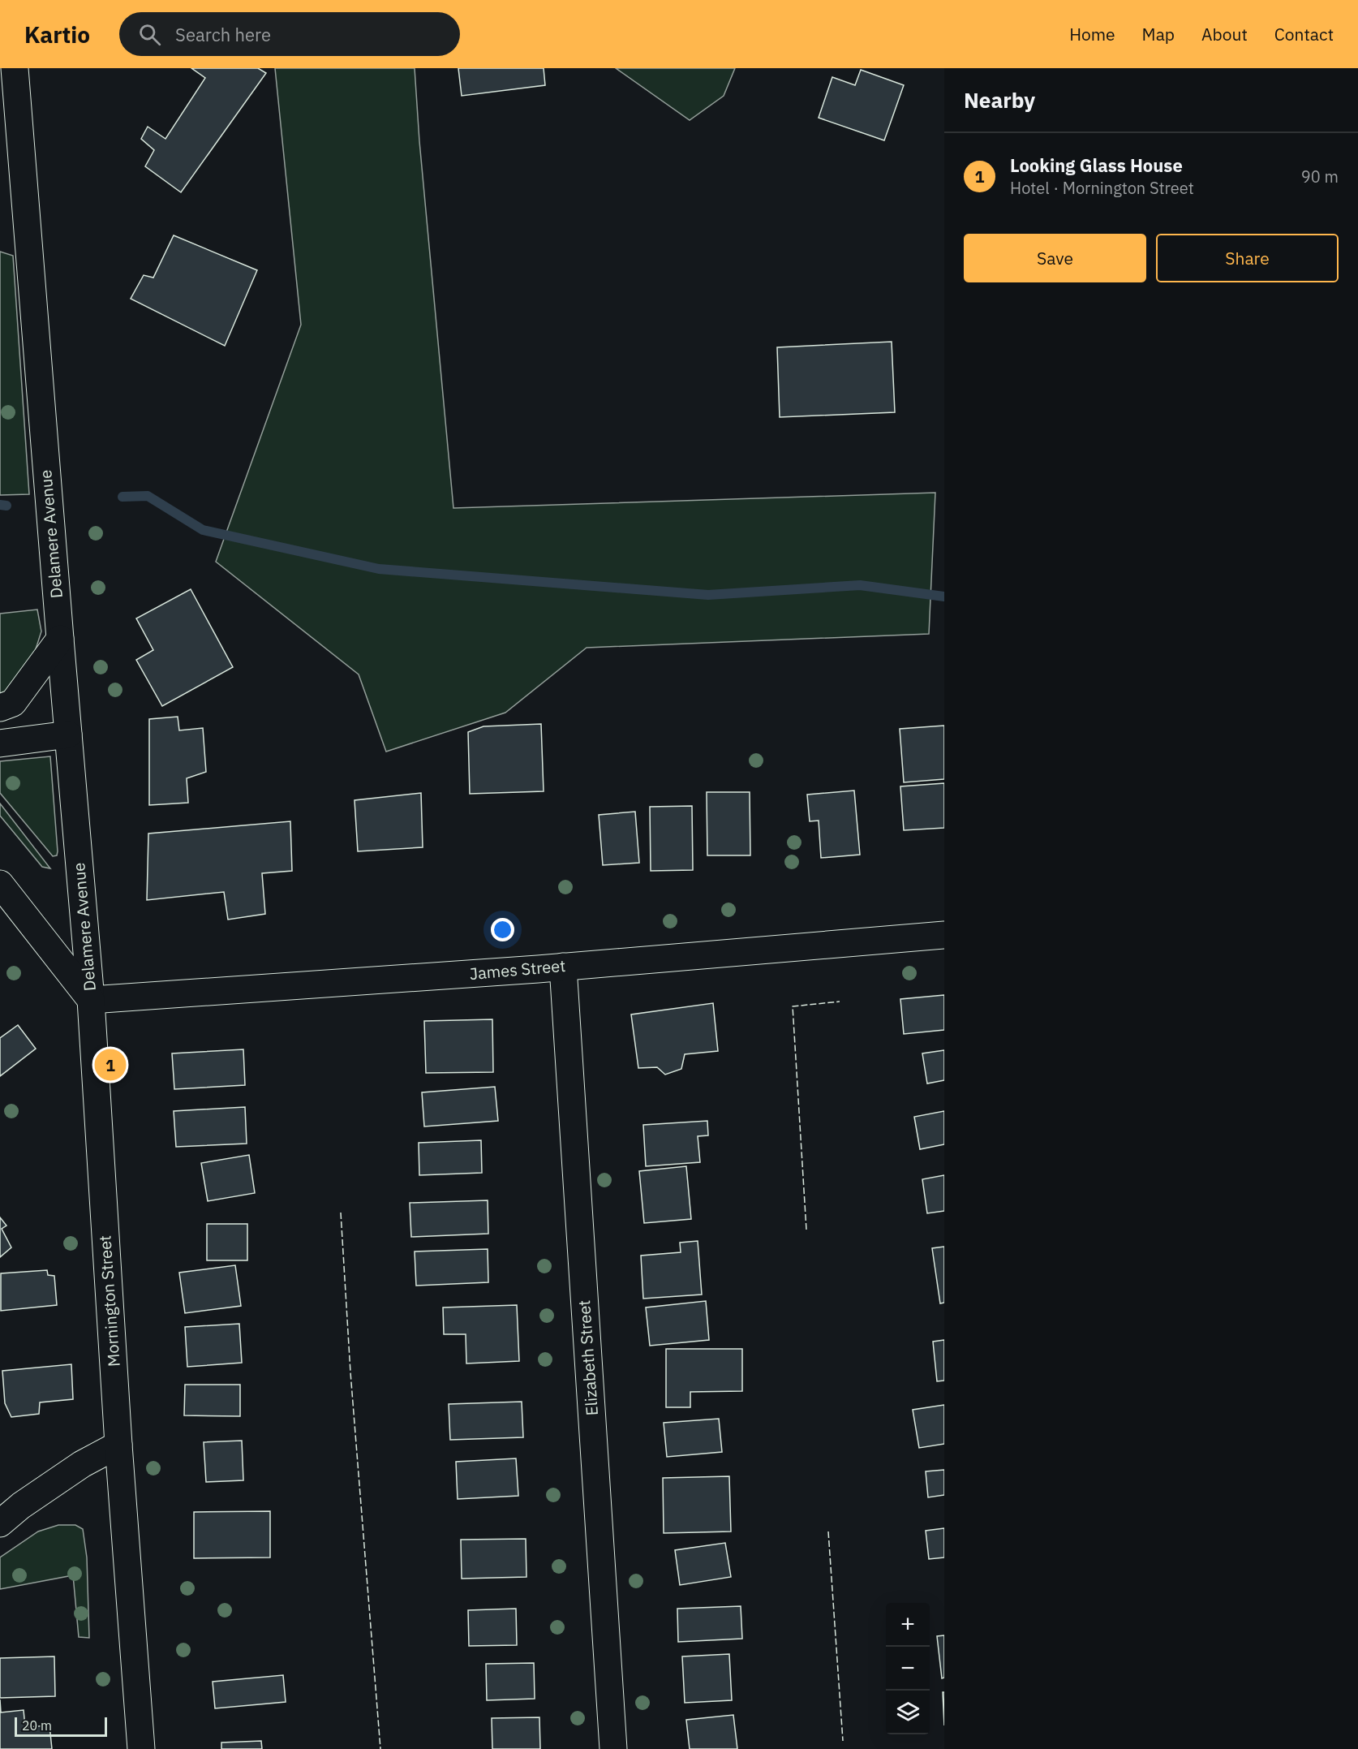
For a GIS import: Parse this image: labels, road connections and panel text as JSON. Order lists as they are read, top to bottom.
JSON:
{
  "streets": {
    "street": [
      "Delamere Avenue",
      "James Street",
      "Mornington Street",
      "Elizabeth Street"
    ]
  },
  "crossings": [
    ["Delamere Avenue", "James Street"],
    ["Delamere Avenue", "Mornington Street"],
    ["James Street", "Mornington Street"],
    ["James Street", "Elizabeth Street"]
  ],
  "scale_bar": "20 m",
  "page": {
    "header": "Kartio",
    "search": "Search here",
    "nav": [
      "Home",
      "Map",
      "About",
      "Contact"
    ],
    "heading": "Nearby",
    "list": [
      {
        "mark": "1",
        "name": "Looking Glass House",
        "note": "Hotel · Mornington Street",
        "value": "90 m"
      }
    ],
    "buttons": ["Save", "Share"],
    "pins": "1",
    "map_buttons": ["+", "−"],
    "scale": "20 m"
  }
}
